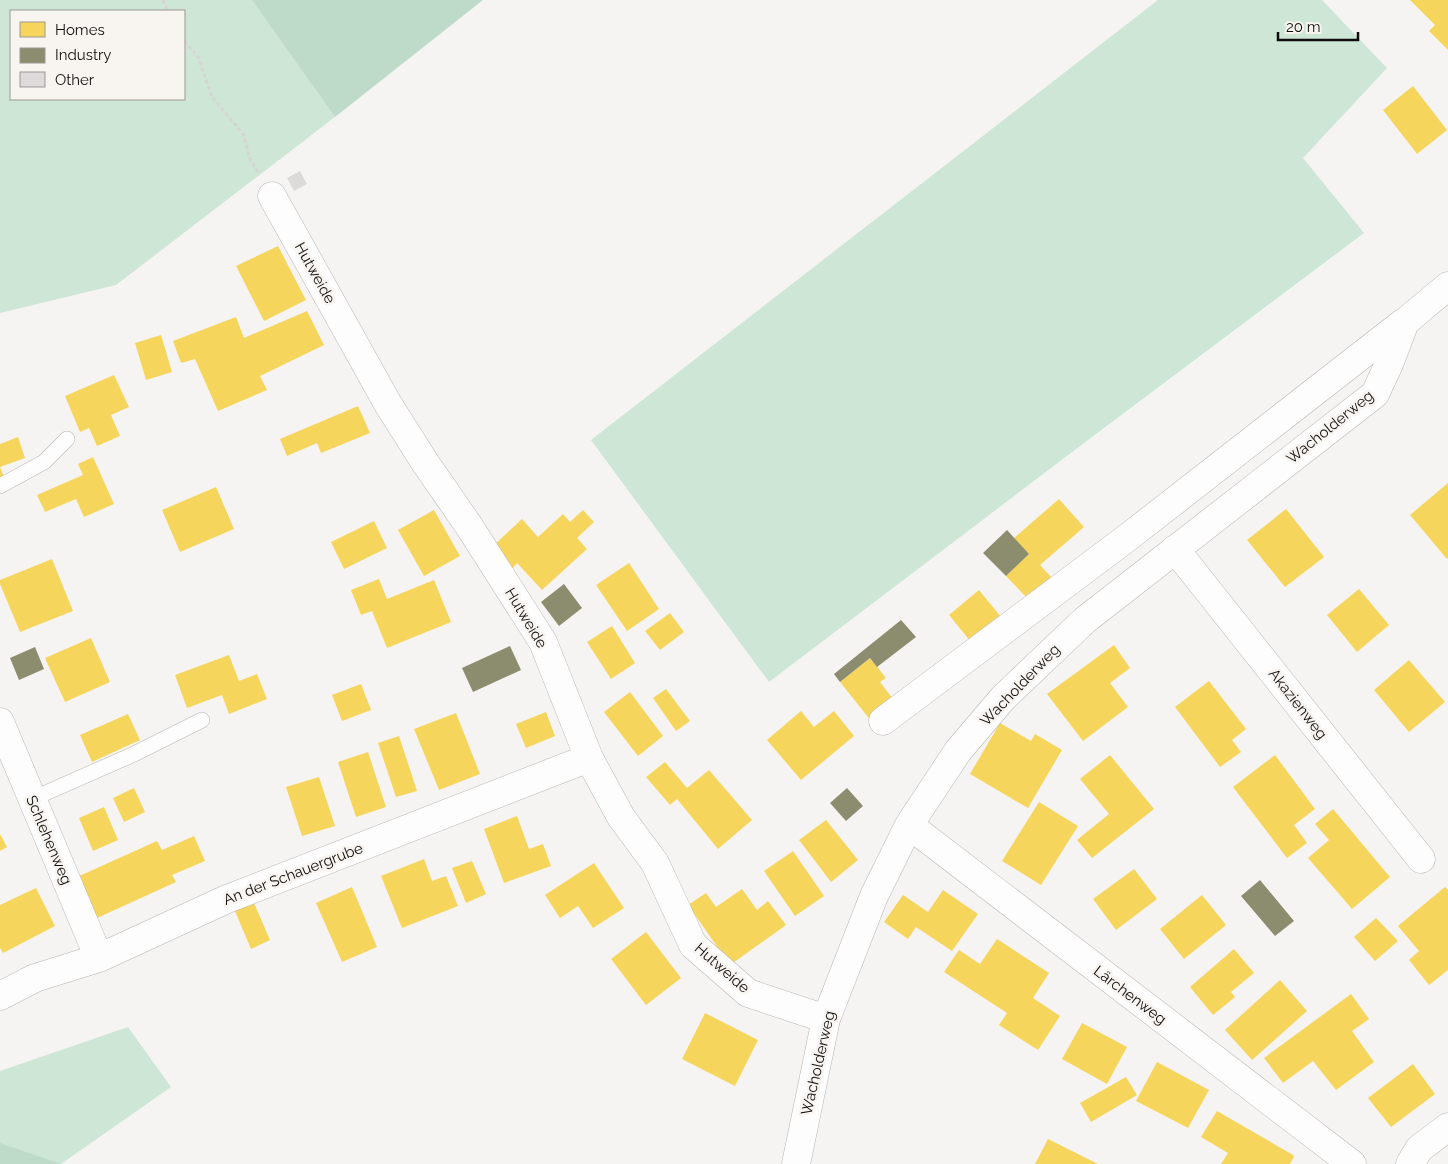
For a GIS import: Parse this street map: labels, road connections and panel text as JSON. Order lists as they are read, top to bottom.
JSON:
{
  "streets": {
    "street": [
      "Hutweide",
      "Wacholderweg",
      "Akazienweg",
      "Schlehenweg",
      "An der Schauergrube",
      "Lärchenweg"
    ]
  },
  "crossings": [
    ["Hutweide", "Wacholderweg"],
    ["Hutweide", "An der Schauergrube"],
    ["Wacholderweg", "Akazienweg"],
    ["Wacholderweg", "Lärchenweg"],
    ["Schlehenweg", "An der Schauergrube"]
  ],
  "legend": ["Homes", "Industry", "Other"],
  "scale_bar": "20 m"
}
